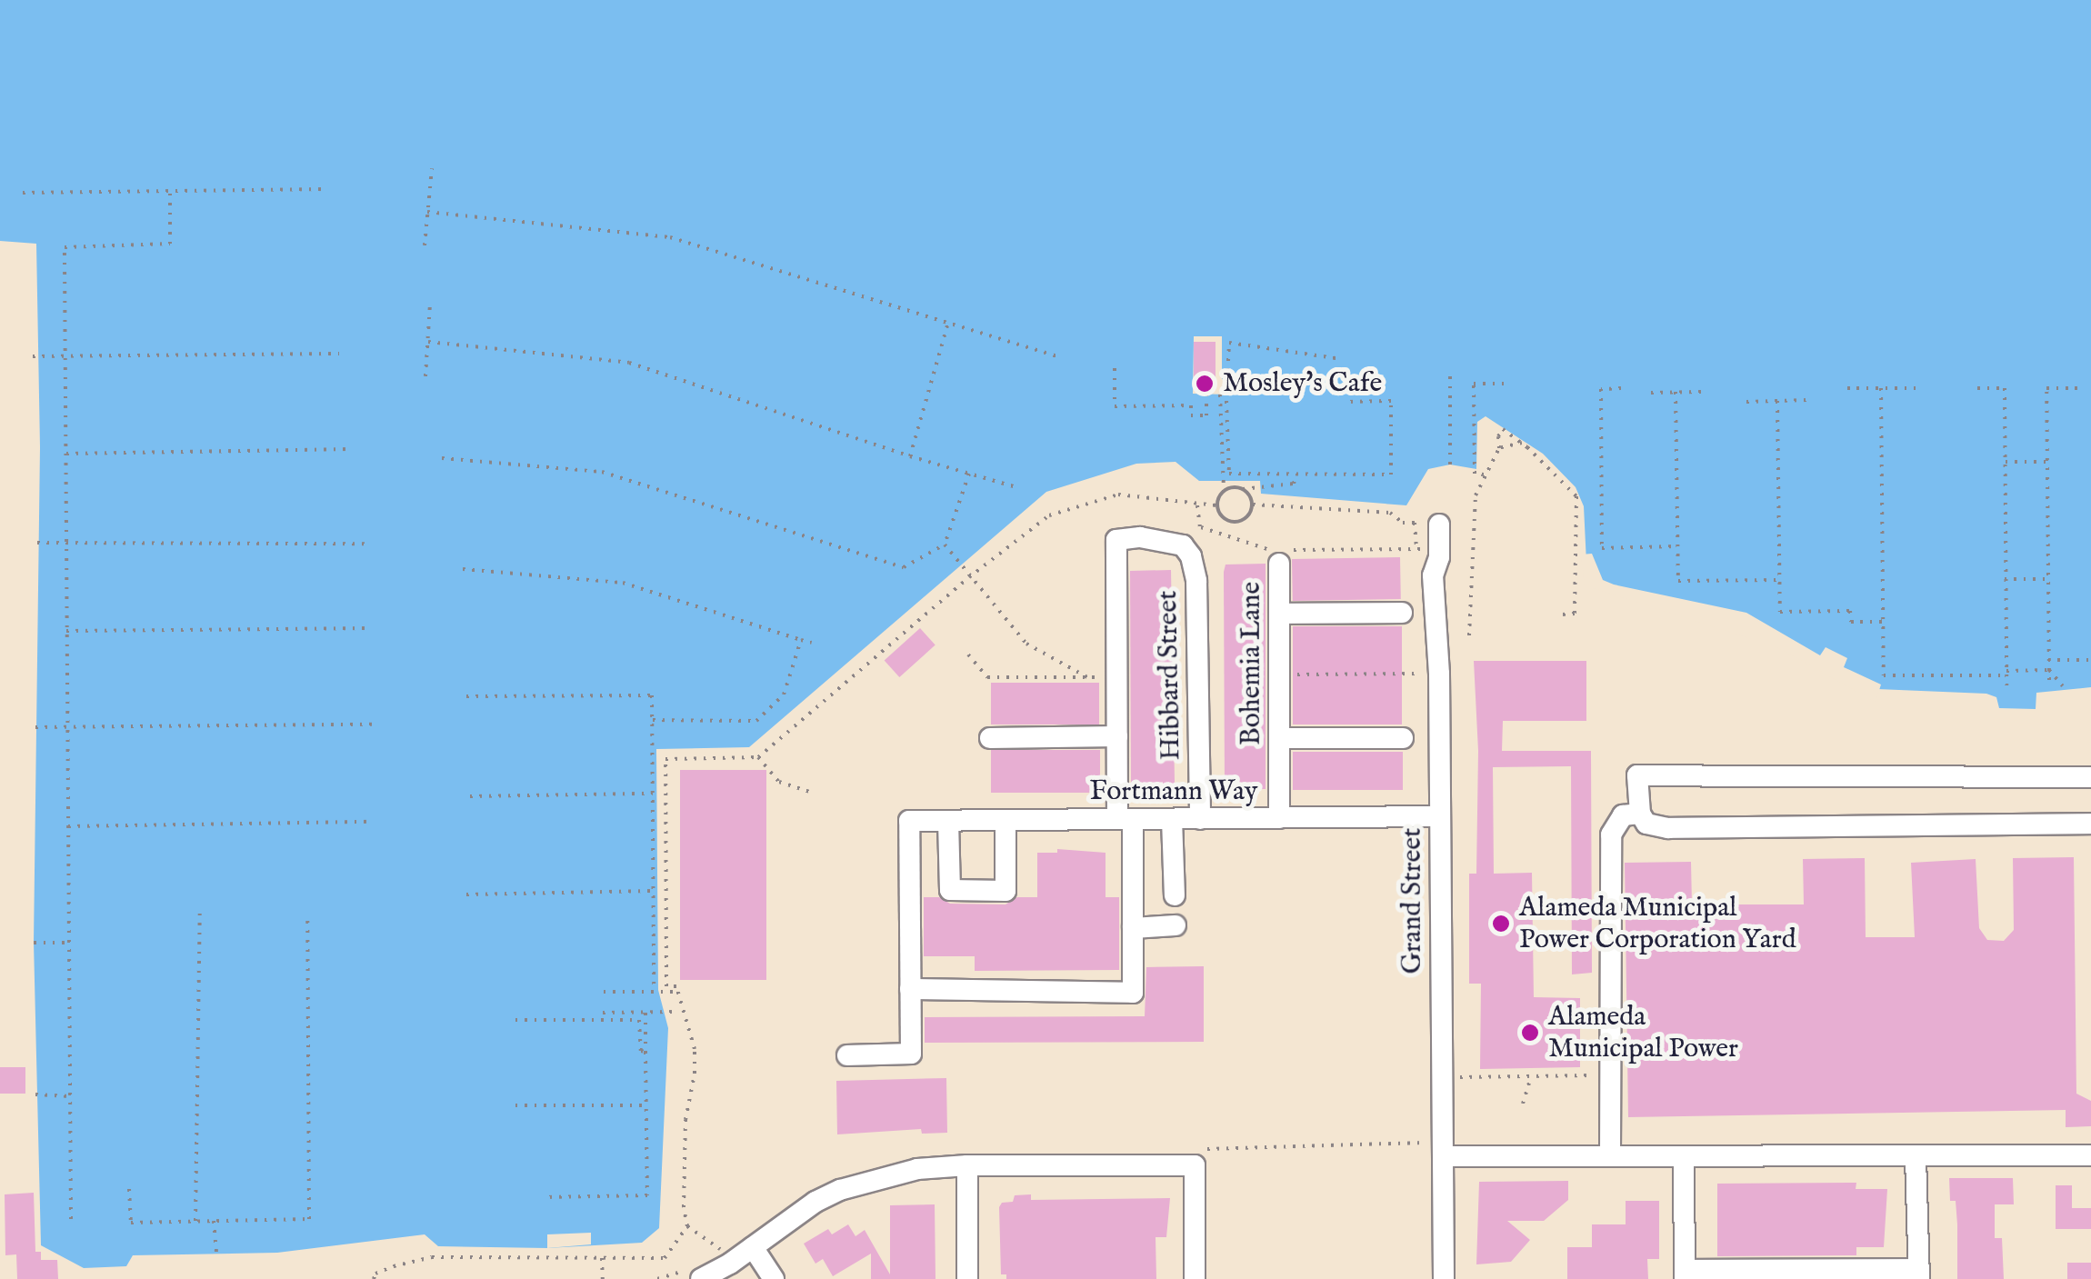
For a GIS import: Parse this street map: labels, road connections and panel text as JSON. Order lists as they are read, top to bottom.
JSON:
{
  "streets": {
    "street": [
      "Bohemia Lane",
      "Hibbard Street",
      "Fortmann Way",
      "Grand Street"
    ]
  },
  "crossings": [
    ["Bohemia Lane", "Fortmann Way"],
    ["Hibbard Street", "Fortmann Way"],
    ["Fortmann Way", "Grand Street"]
  ],
  "places": ["Mosley's Cafe", "Alameda Municipal Power Corporation Yard", "Alameda Municipal Power"]
}
